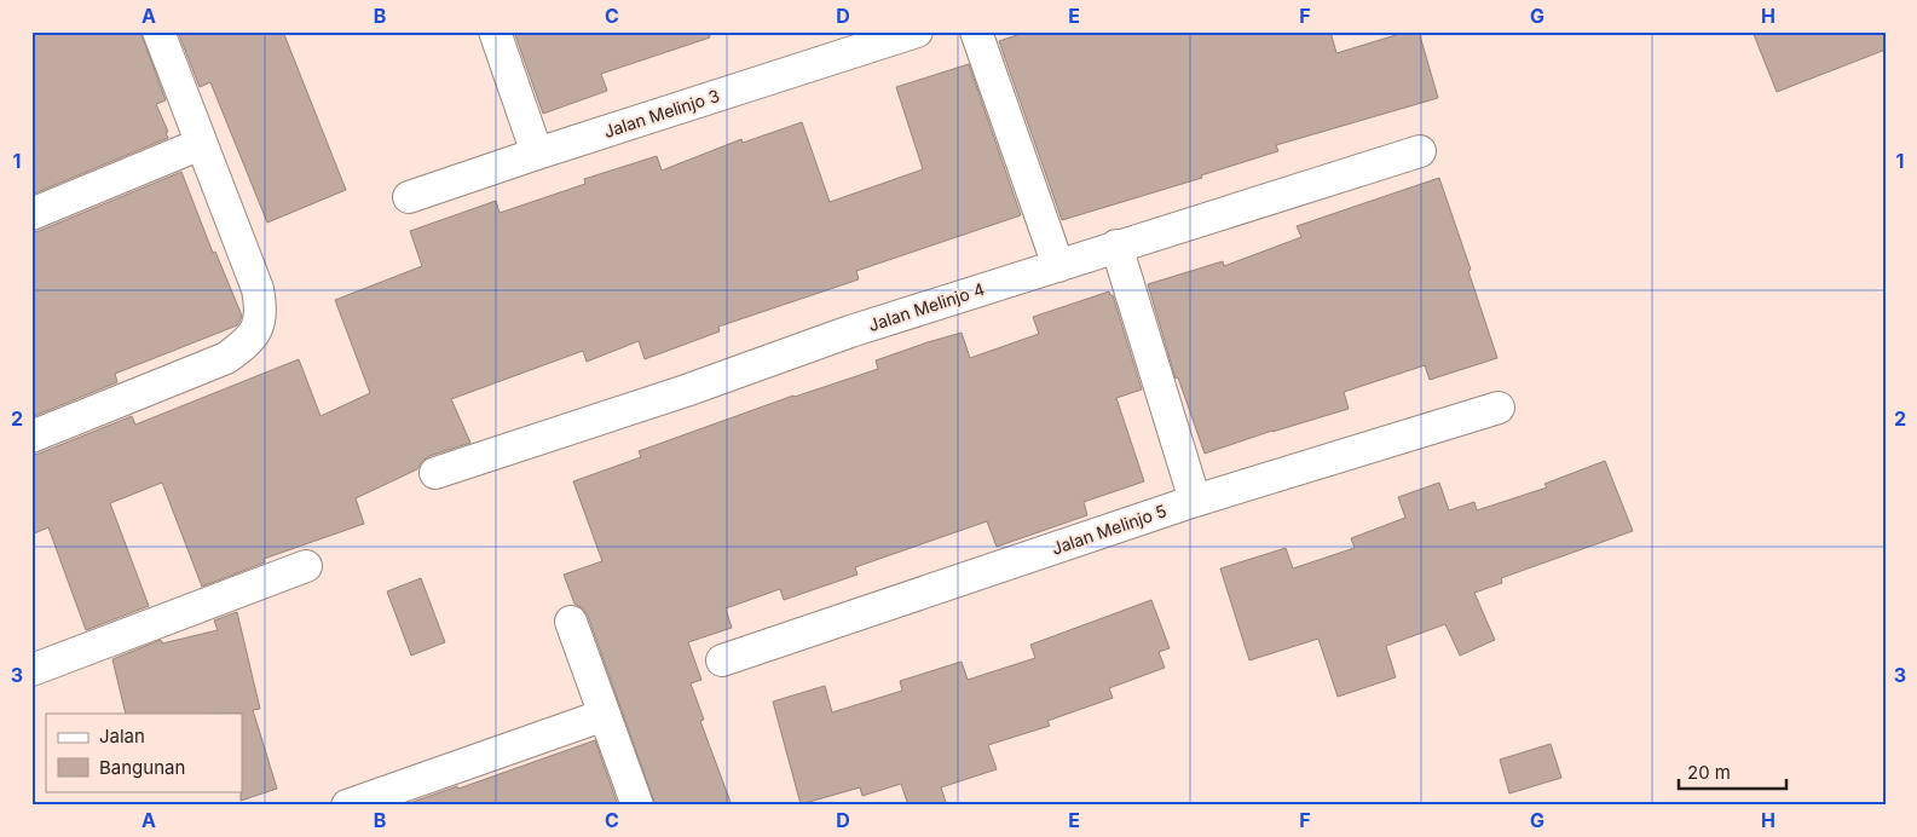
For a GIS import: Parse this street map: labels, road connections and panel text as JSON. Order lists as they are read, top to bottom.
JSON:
{
  "streets": {
    "street": ["Jalan Melinjo 3", "Jalan Melinjo 4", "Jalan Melinjo 5"]
  },
  "legend": ["Jalan", "Bangunan"],
  "scale_bar": "20 m",
  "grid": {
    "columns": [
      "A",
      "B",
      "C",
      "D",
      "E",
      "F",
      "G",
      "H"
    ],
    "rows": ["1", "2", "3"]
  }
}
